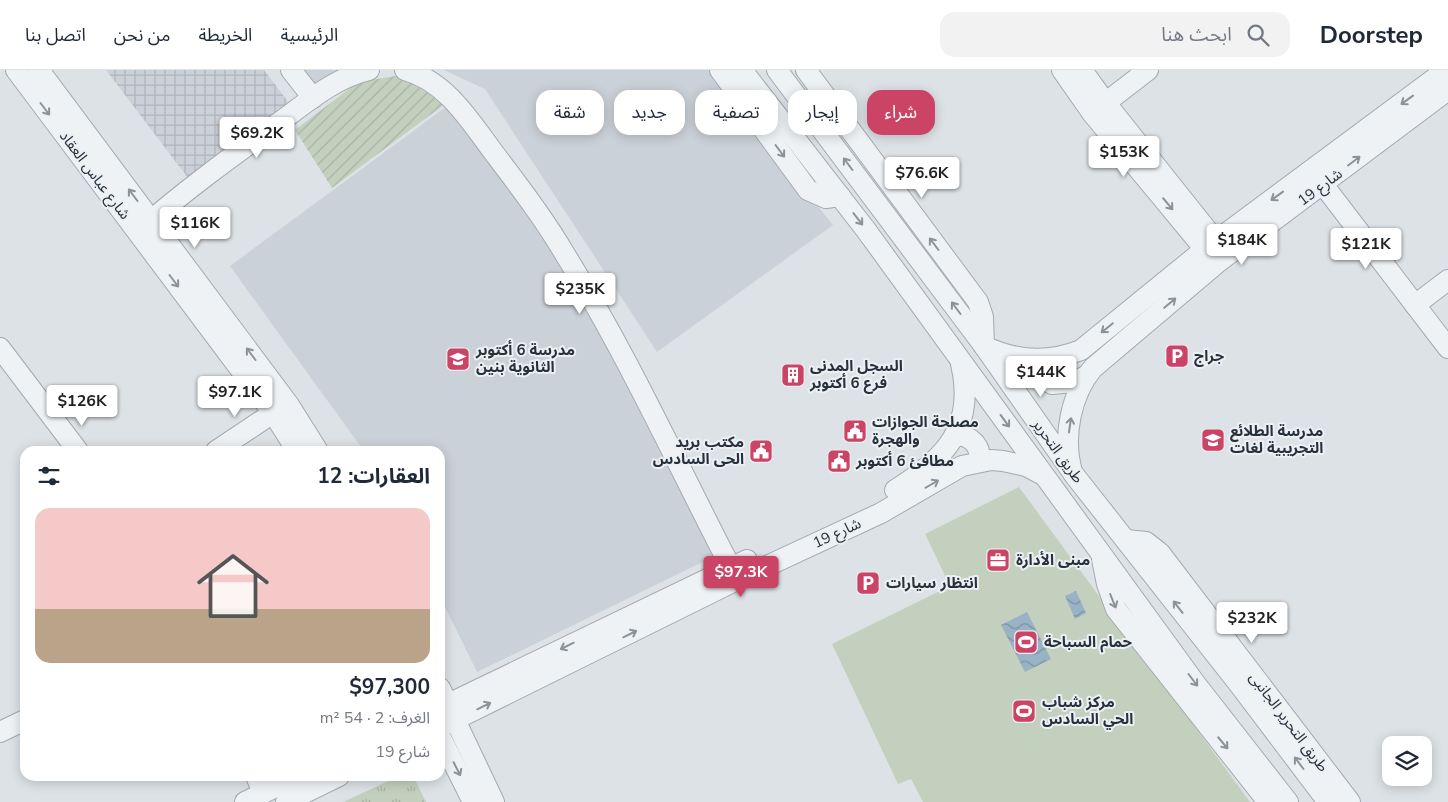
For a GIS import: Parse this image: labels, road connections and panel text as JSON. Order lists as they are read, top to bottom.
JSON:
{
  "streets": {
    "street": [
      "شارع عباس العقاد",
      "شارع 19",
      "طريق التحرير",
      "طريق التحرير الجانبى"
    ]
  },
  "crossings": [
    ["شارع 19", "طريق التحرير"],
    ["طريق التحرير", "طريق التحرير الجانبى"]
  ],
  "places": {
    "parking": ["جراج", "انتظار سيارات"],
    "school or university": ["مدرسة 6 أكتوبر الثانوية بنين", "مدرسة الطلائع التجريبية لغات"],
    "building": ["السجل المدنى فرع 6 أكتوبر"],
    "public building": ["مصلحة الجوازات والهجرة", "مكتب بريد الحى السادس", "مطافئ 6 أكتوبر"],
    "office": ["مبنى الأدارة"],
    "sports": ["حمام السباحة", "مركز شباب الحي السادس"]
  },
  "page": {
    "header": "Doorstep",
    "search": "ابحث هنا",
    "nav": [
      "الرئيسية",
      "الخريطة",
      "من نحن",
      "اتصل بنا"
    ],
    "chip": [
      "شراء",
      "إيجار",
      "تصفية",
      "جديد",
      "شقة"
    ],
    "price": [
      "$69.2K",
      "$153K",
      "$76.6K",
      "$116K",
      "$184K",
      "$121K",
      "$235K",
      "$144K",
      "$97.1K",
      "$126K",
      "$97.3K",
      "$232K"
    ],
    "heading": "العقارات: 12",
    "list": [
      {
        "name": "$97,300",
        "note": "الغرف: 2 · 54 m² · شارع 19"
      }
    ]
  }
}
